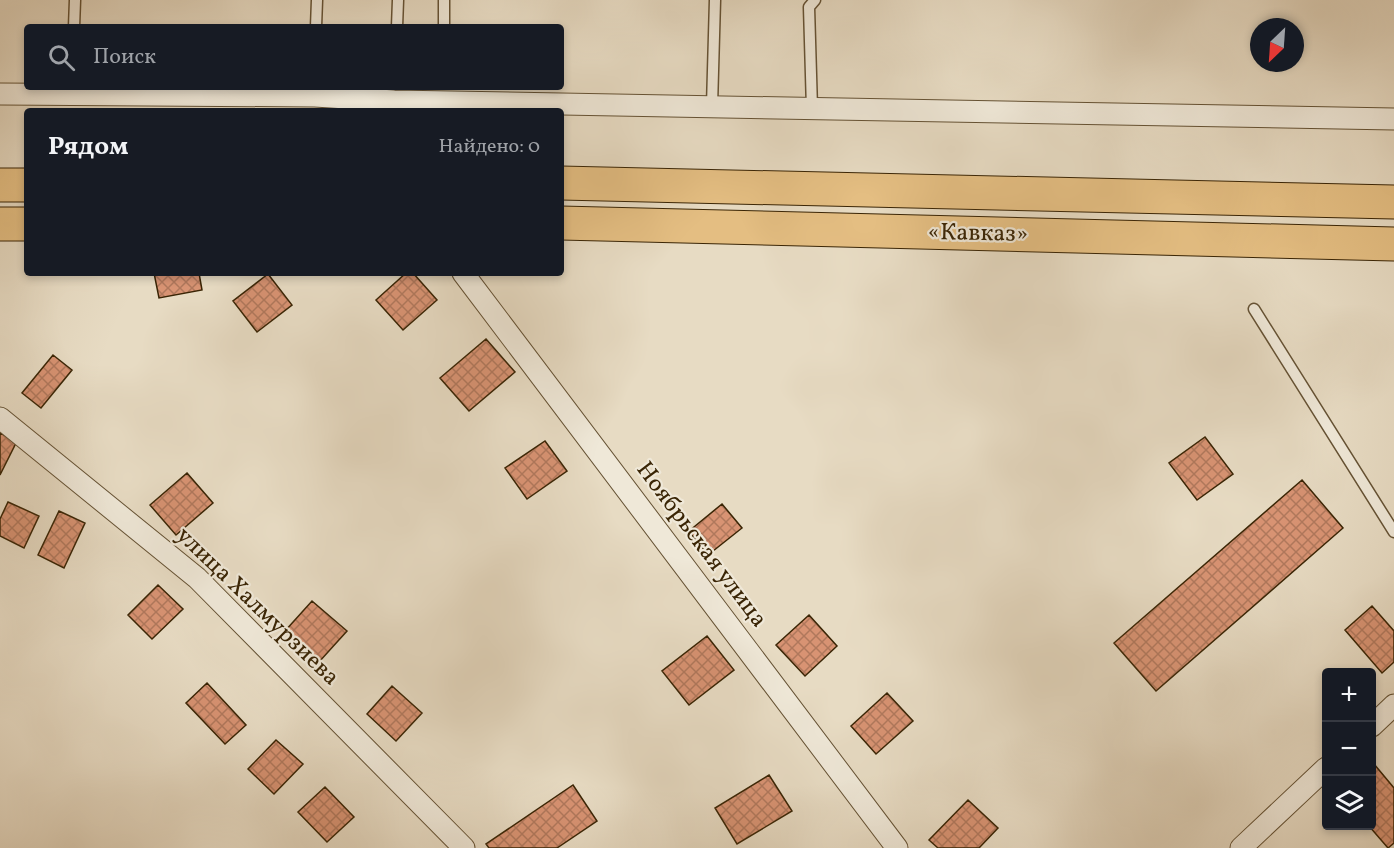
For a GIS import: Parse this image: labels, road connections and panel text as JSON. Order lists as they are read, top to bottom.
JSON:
{
  "streets": {
    "highway": ["«Кавказ»"],
    "street": ["Ноябрьская улица", "улица Халмурзиева"]
  },
  "north": "bottom left",
  "page": {
    "search": "Поиск",
    "heading": ["Рядом", "Найдено: 0"],
    "map_buttons": ["+", "−"]
  }
}
